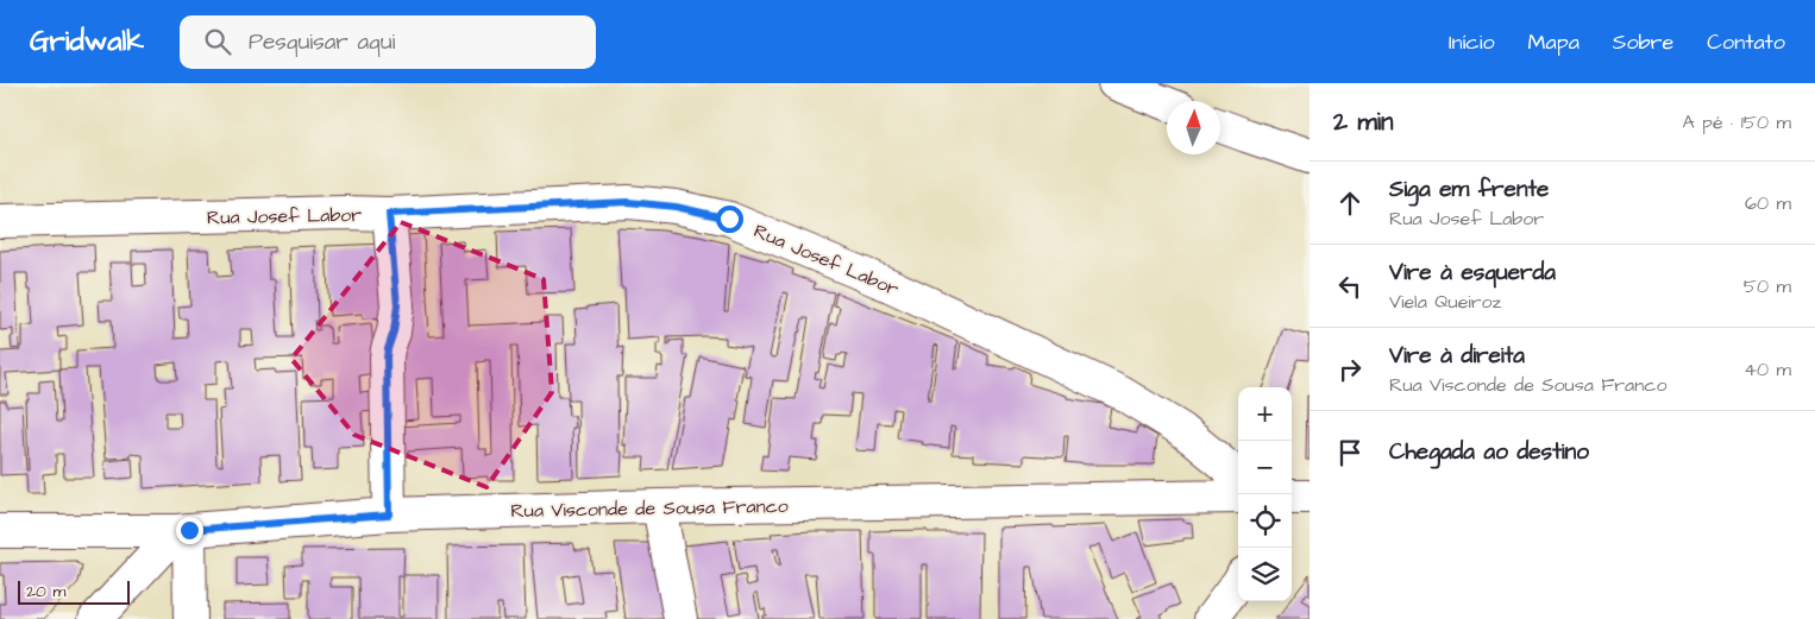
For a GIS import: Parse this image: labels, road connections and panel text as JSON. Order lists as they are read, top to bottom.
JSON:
{
  "streets": {
    "street": ["Rua Josef Labor", "Rua Visconde de Sousa Franco"]
  },
  "scale_bar": "20 m",
  "north": "top",
  "page": {
    "header": "Gridwalk",
    "search": "Pesquisar aqui",
    "nav": [
      "Início",
      "Mapa",
      "Sobre",
      "Contato"
    ],
    "heading": ["2 min", "A pé · 150 m"],
    "list": [
      ["Siga em frente", "Rua Josef Labor", "60 m"],
      ["Vire à esquerda", "Viela Queiroz", "50 m"],
      ["Vire à direita", "Rua Visconde de Sousa Franco", "40 m"],
      "Chegada ao destino"
    ],
    "map_buttons": ["+", "−"],
    "scale": "20 m"
  }
}
